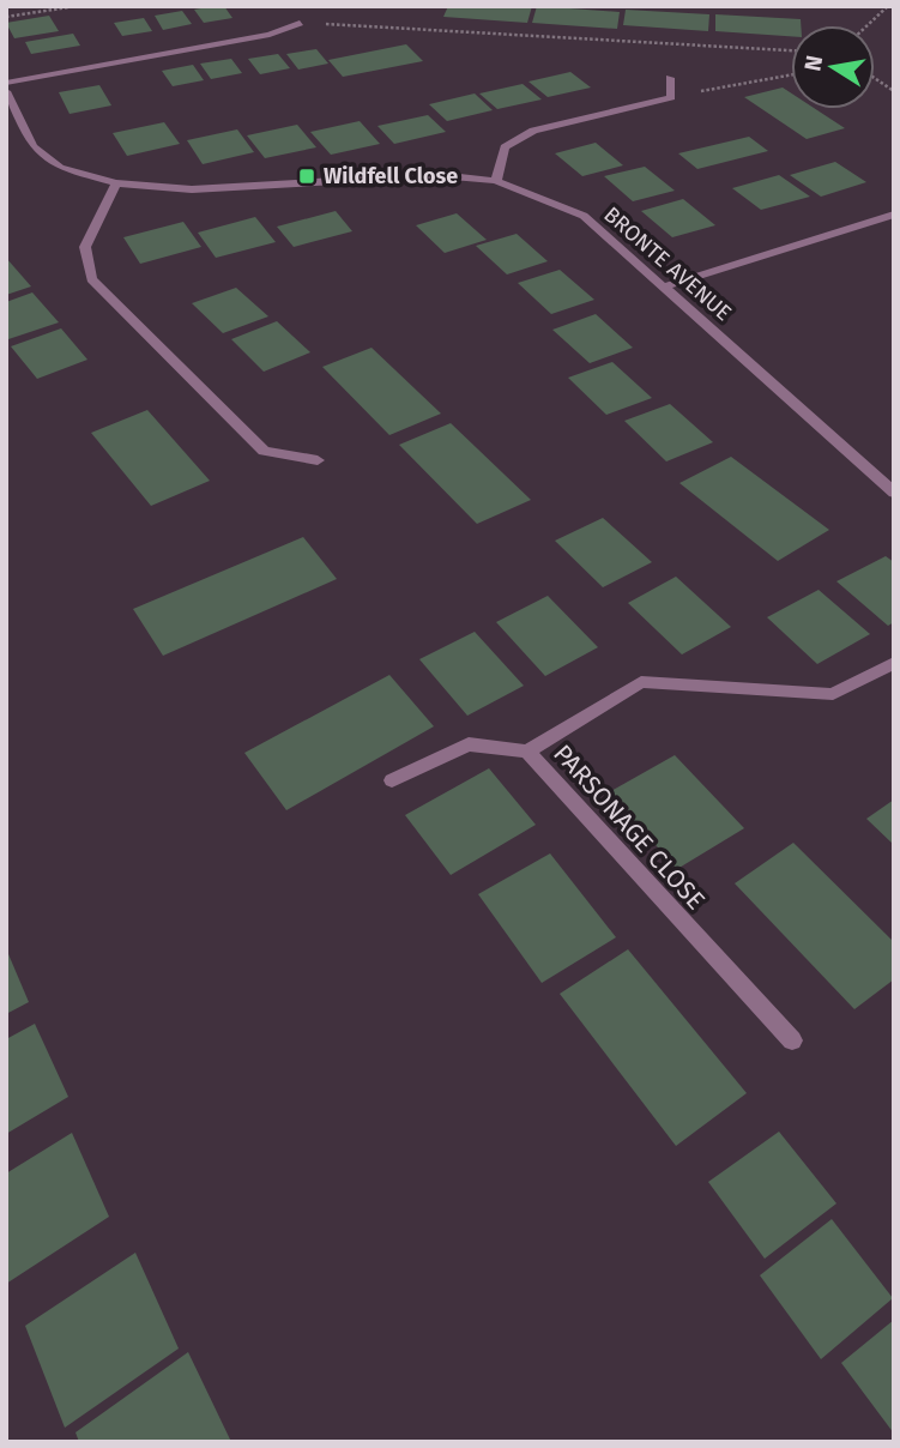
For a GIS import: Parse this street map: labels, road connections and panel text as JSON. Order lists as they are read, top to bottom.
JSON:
{
  "streets": {
    "street": ["BRONTE AVENUE", "PARSONAGE CLOSE"]
  },
  "places": {
    "transit": ["Wildfell Close"]
  },
  "north": "left"
}
